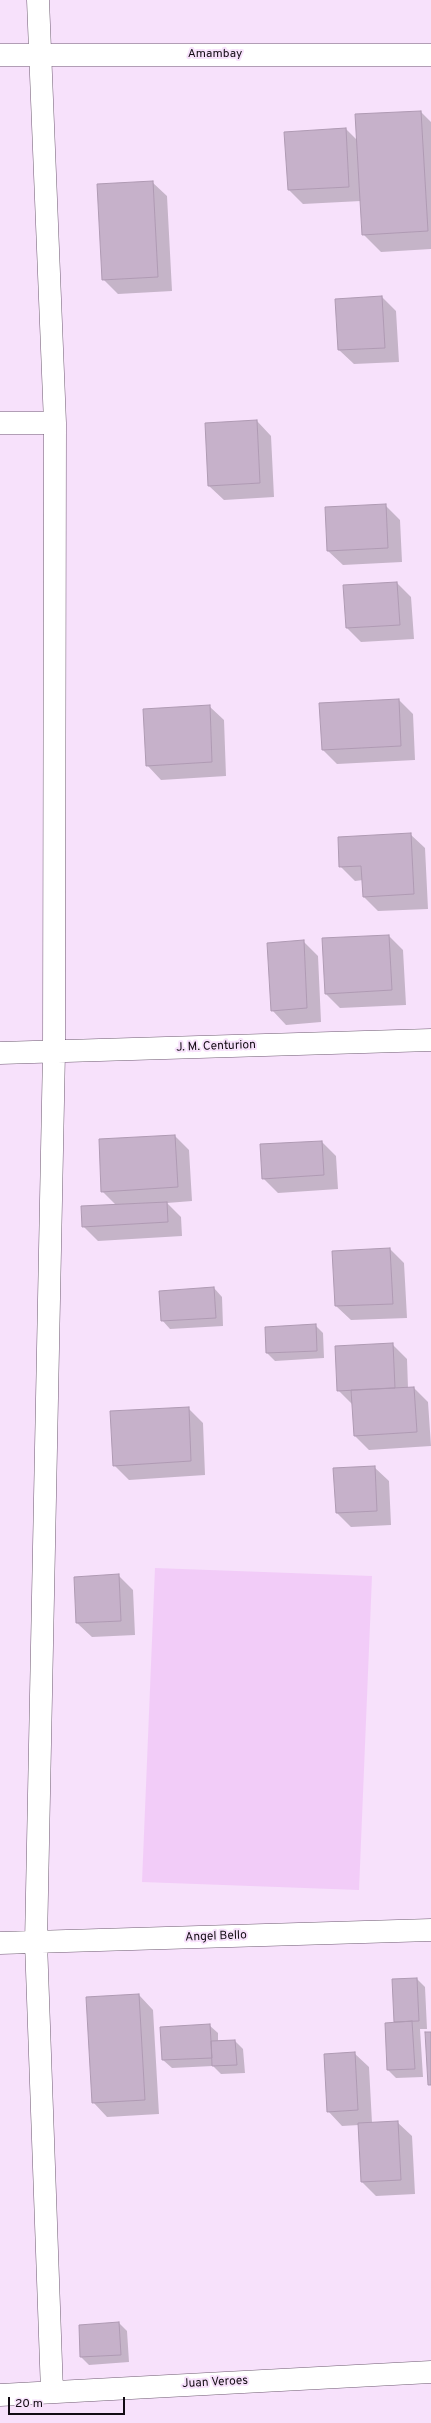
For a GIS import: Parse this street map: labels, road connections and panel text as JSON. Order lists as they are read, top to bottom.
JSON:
{
  "streets": {
    "street": [
      "Amambay",
      "J. M. Centurion",
      "Angel Bello",
      "Juan Veroes"
    ]
  },
  "scale_bar": "20 m"
}
